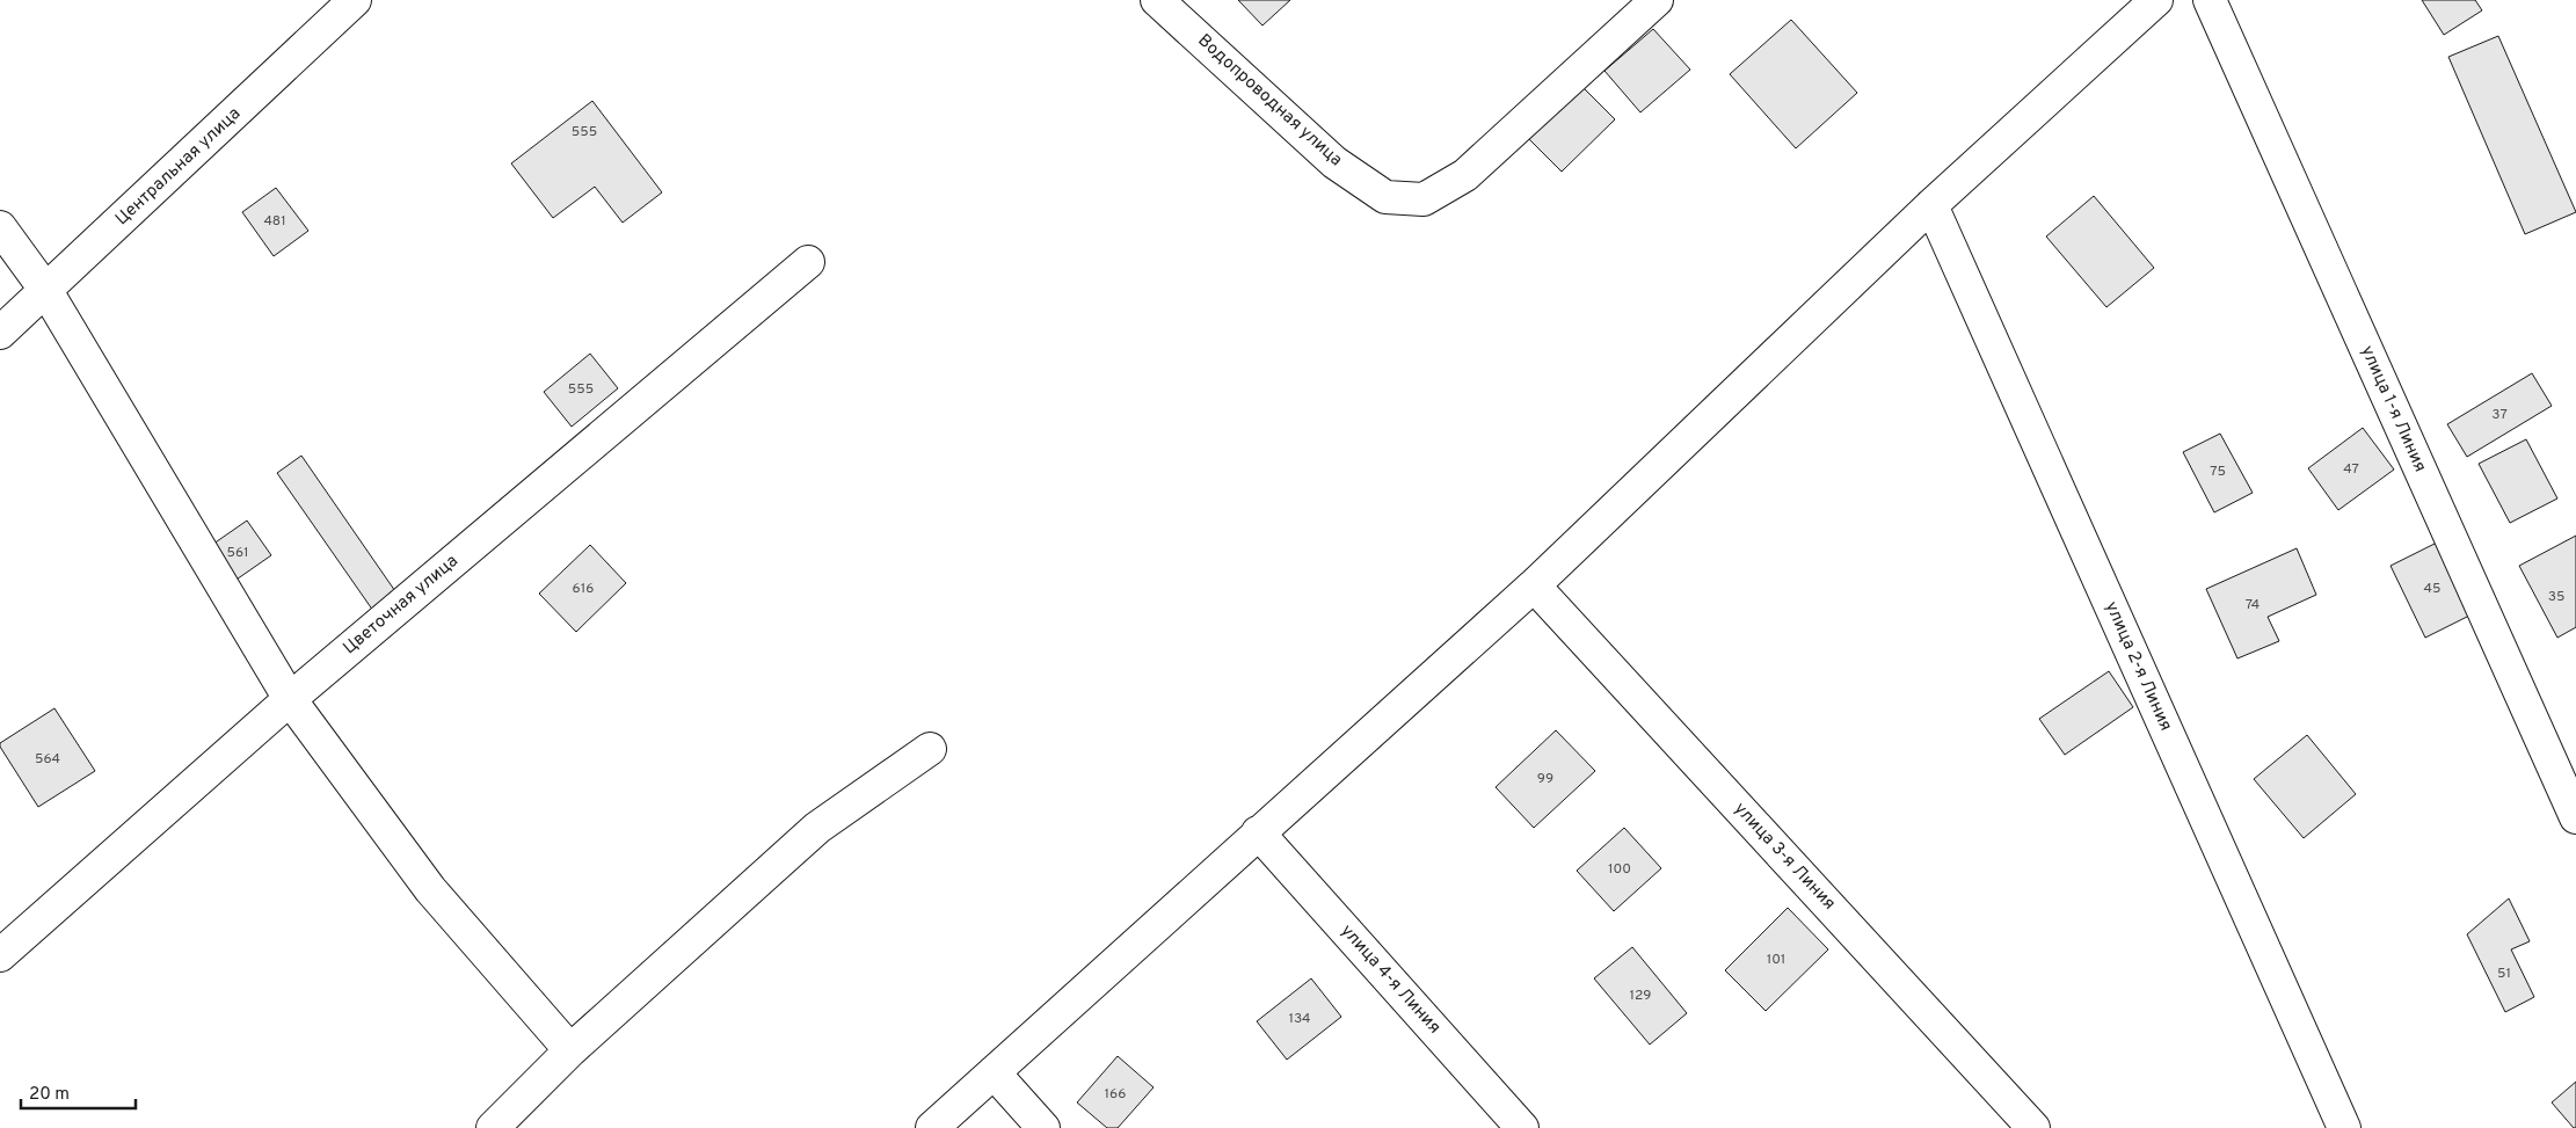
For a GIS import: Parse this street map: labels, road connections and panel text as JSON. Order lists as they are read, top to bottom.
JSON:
{
  "streets": {
    "street": [
      "Водопроводная улица",
      "Центральная улица",
      "улица 1-я Линия",
      "Цветочная улица",
      "улица 2-я Линия",
      "улица 3-я Линия",
      "улица 4-я Линия"
    ]
  },
  "house_numbers": [
    "555",
    "481",
    "555",
    "37",
    "47",
    "75",
    "561",
    "616",
    "45",
    "35",
    "74",
    "564",
    "99",
    "100",
    "101",
    "51",
    "129",
    "134",
    "166"
  ],
  "scale_bar": "20 m"
}
